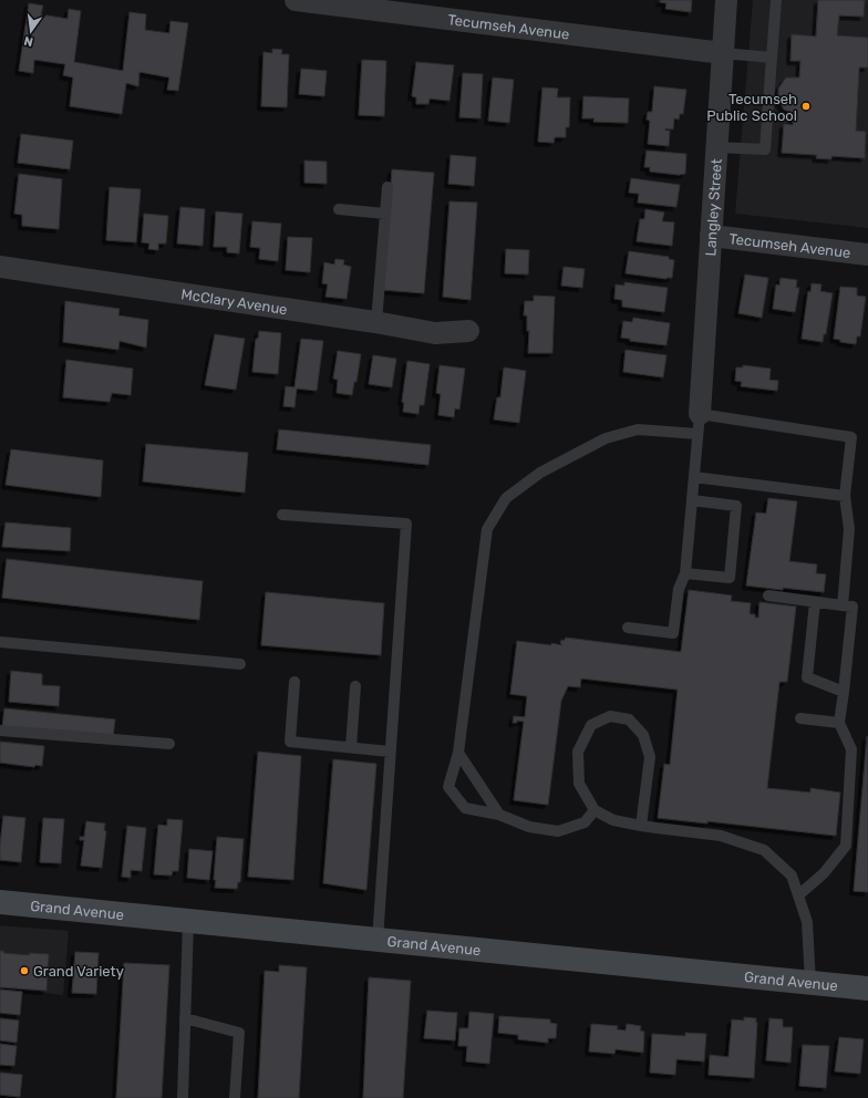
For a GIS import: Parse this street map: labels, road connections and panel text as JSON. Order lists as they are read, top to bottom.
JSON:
{
  "streets": {
    "street": [
      "Tecumseh Avenue",
      "Langley Street",
      "McClary Avenue",
      "Grand Avenue"
    ]
  },
  "crossings": [
    ["Tecumseh Avenue", "Langley Street"]
  ],
  "places": ["Tecumseh Public School", "Grand Variety"],
  "north": "bottom"
}
